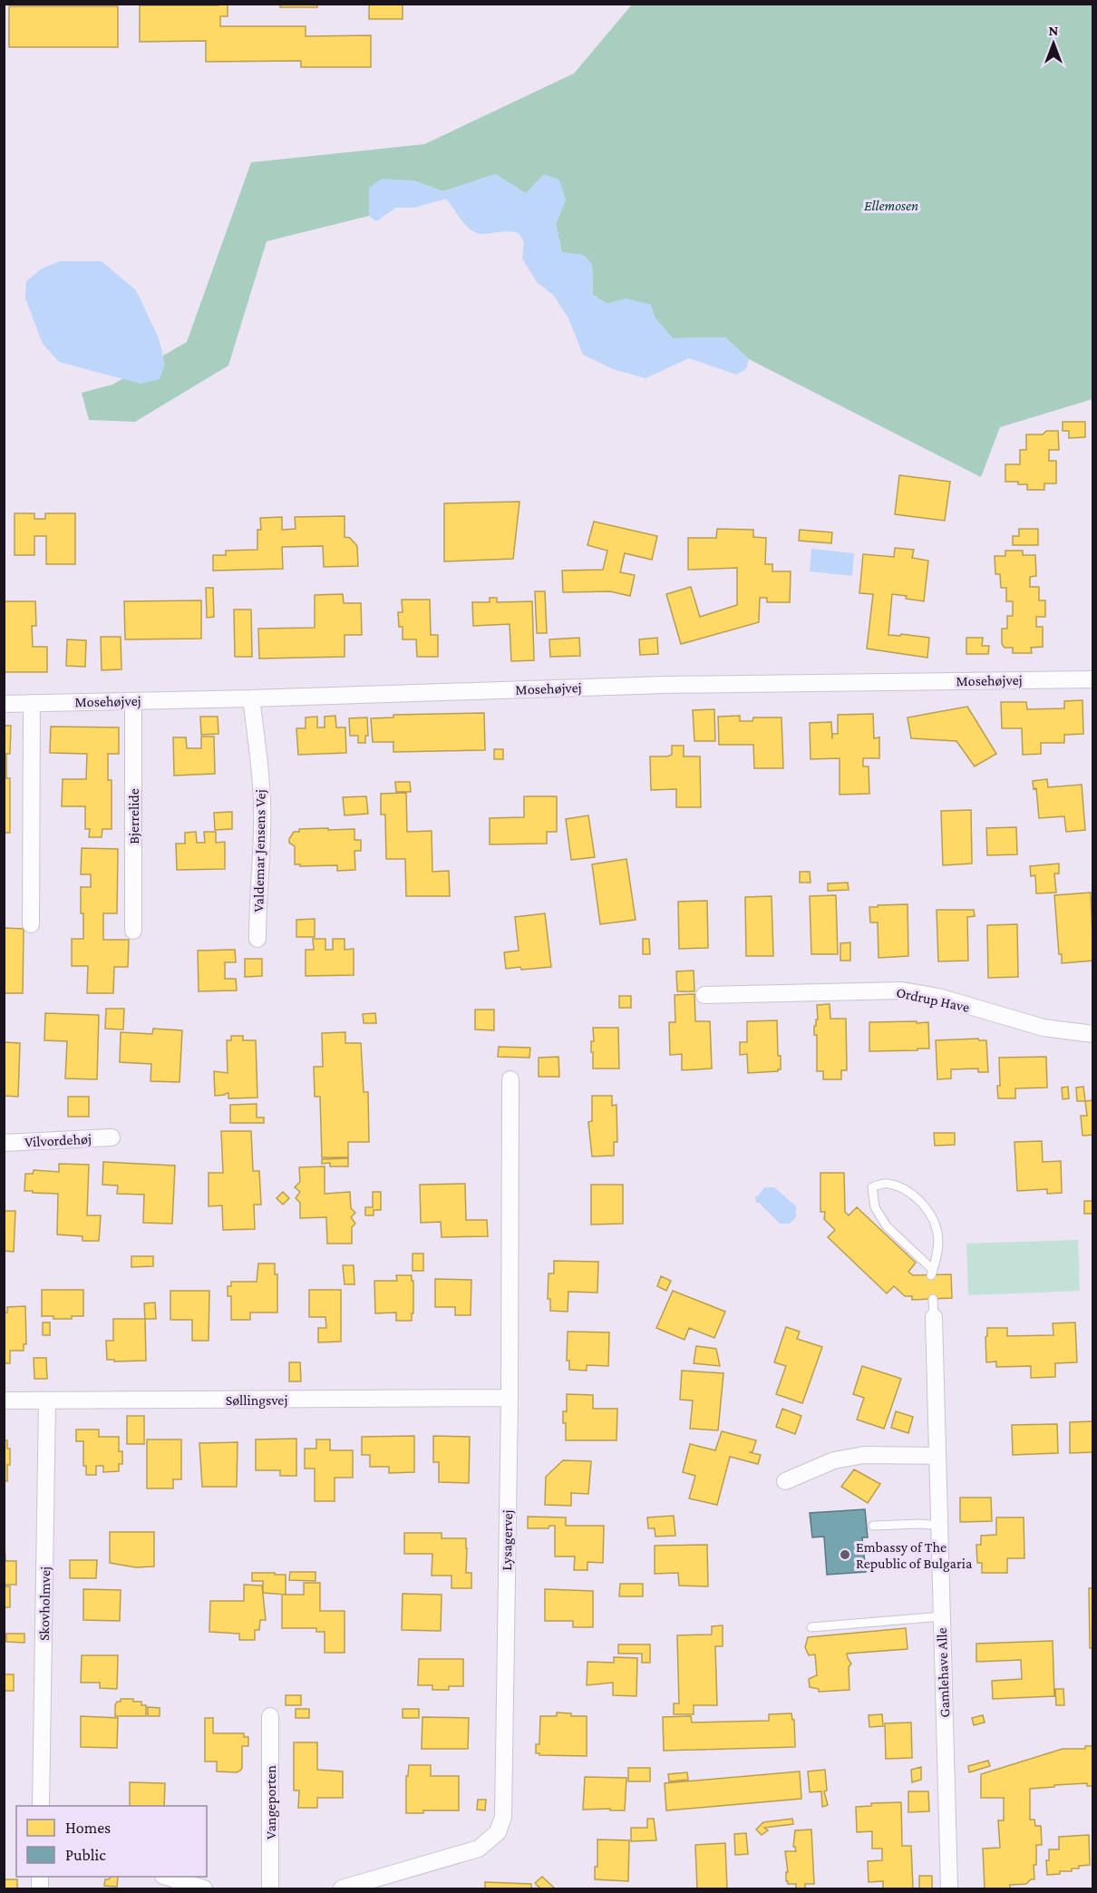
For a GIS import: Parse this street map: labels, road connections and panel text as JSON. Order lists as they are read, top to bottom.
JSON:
{
  "streets": {
    "street": [
      "Mosehøjvej",
      "Bjerrelide",
      "Valdemar Jensens Vej",
      "Ordrup Have",
      "Vilvordehøj",
      "Søllingsvej",
      "Lysagervej",
      "Skovholmvej",
      "Gamlehave Alle",
      "Vangeporten"
    ]
  },
  "crossings": [
    ["Mosehøjvej", "Bjerrelide"],
    ["Mosehøjvej", "Valdemar Jensens Vej"],
    ["Søllingsvej", "Lysagervej"],
    ["Søllingsvej", "Skovholmvej"]
  ],
  "parks": ["Ellemosen"],
  "places": ["Embassy of The Republic of Bulgaria"],
  "legend": ["Homes", "Public"],
  "north": "top"
}
